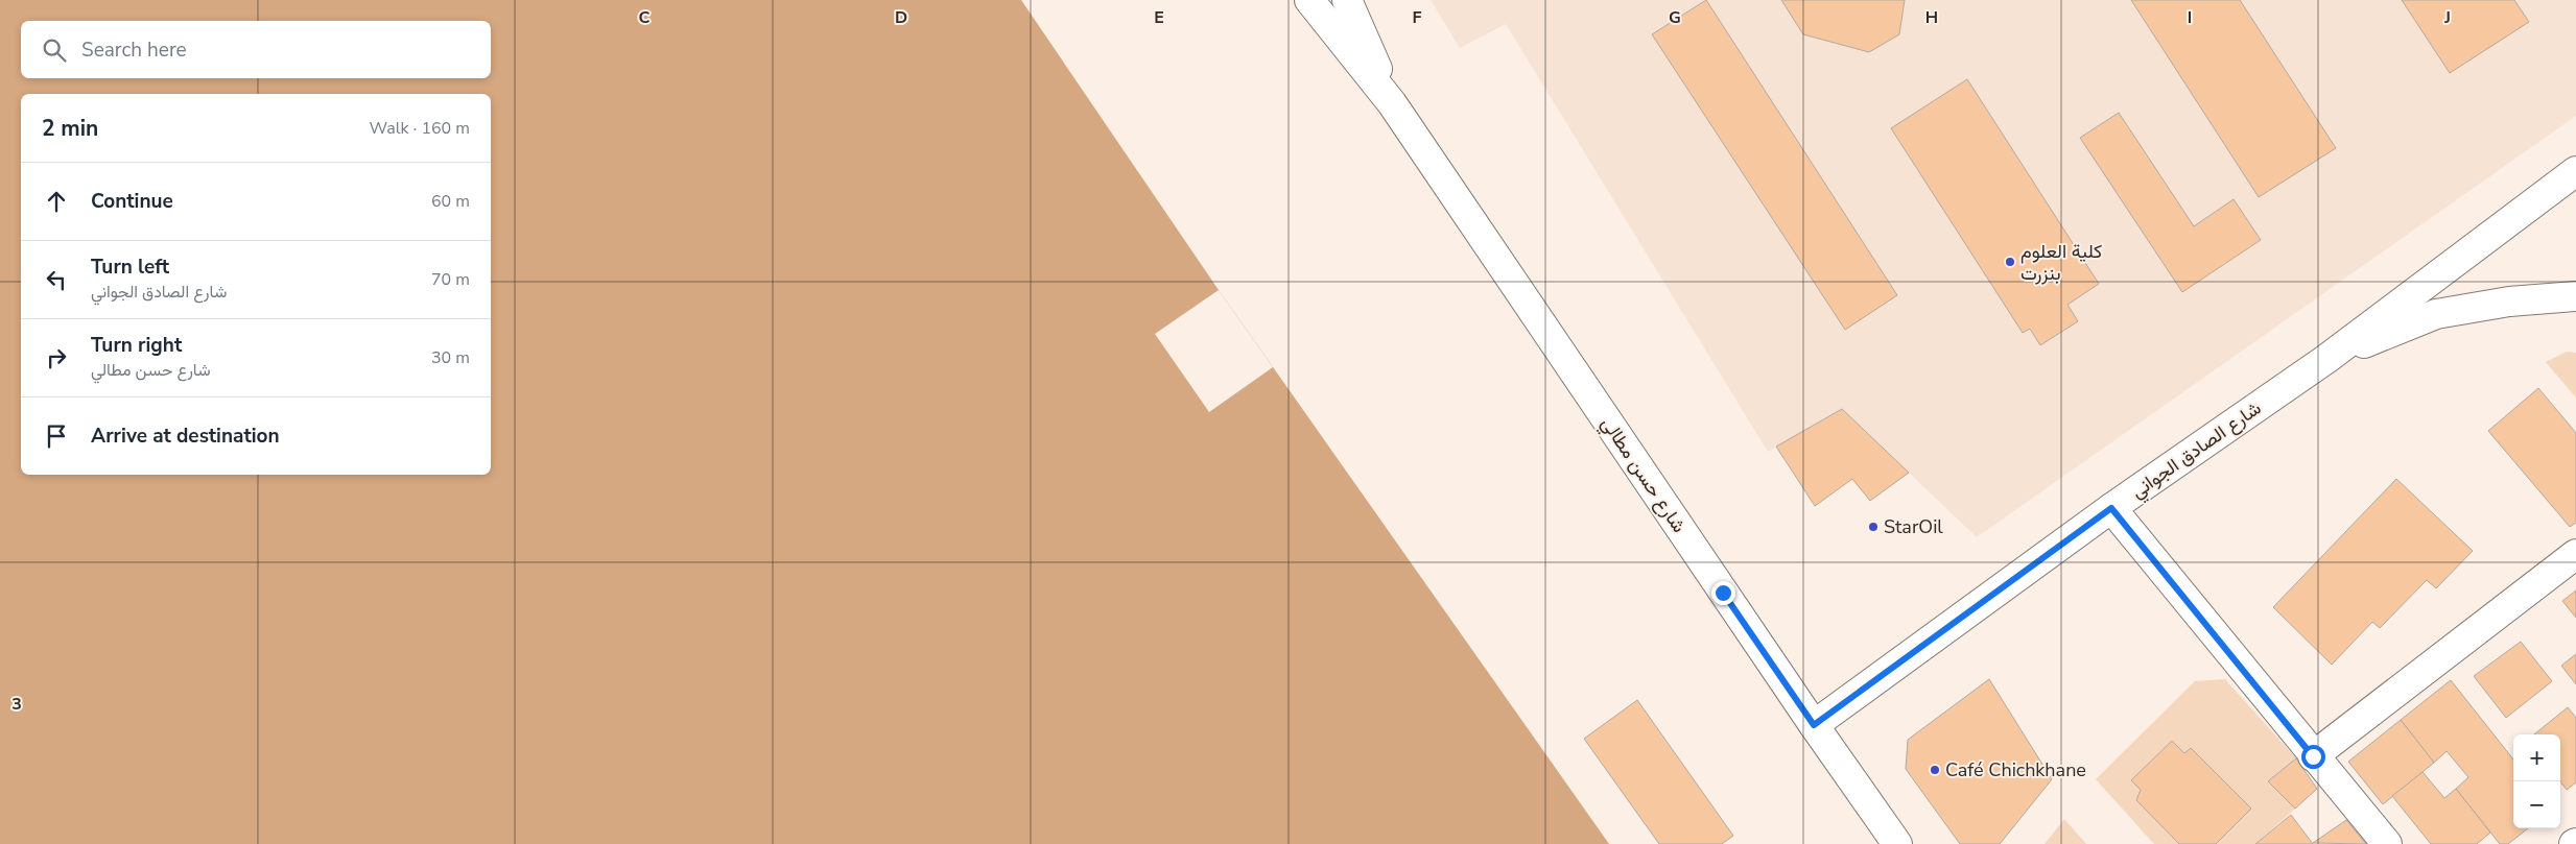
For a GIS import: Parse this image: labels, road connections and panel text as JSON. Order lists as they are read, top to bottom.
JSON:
{
  "streets": {
    "street": ["شارع الصادق الجواني", "شارع حسن مطالي"]
  },
  "crossings": [
    ["شارع الصادق الجواني", "شارع حسن مطالي"]
  ],
  "places": ["كلية العلوم بنزرت", "StarOil", "Café Chichkhane"],
  "page": {
    "search": "Search here",
    "heading": ["2 min", "Walk · 160 m"],
    "list": [
      ["Continue", "60 m"],
      ["Turn left", "شارع الصادق الجواني", "70 m"],
      ["Turn right", "شارع حسن مطالي", "30 m"],
      "Arrive at destination"
    ],
    "map_buttons": ["+", "−"]
  },
  "grid": {
    "columns": [
      "C",
      "D",
      "E",
      "F",
      "G",
      "H",
      "I",
      "J"
    ],
    "rows": ["3"]
  }
}
